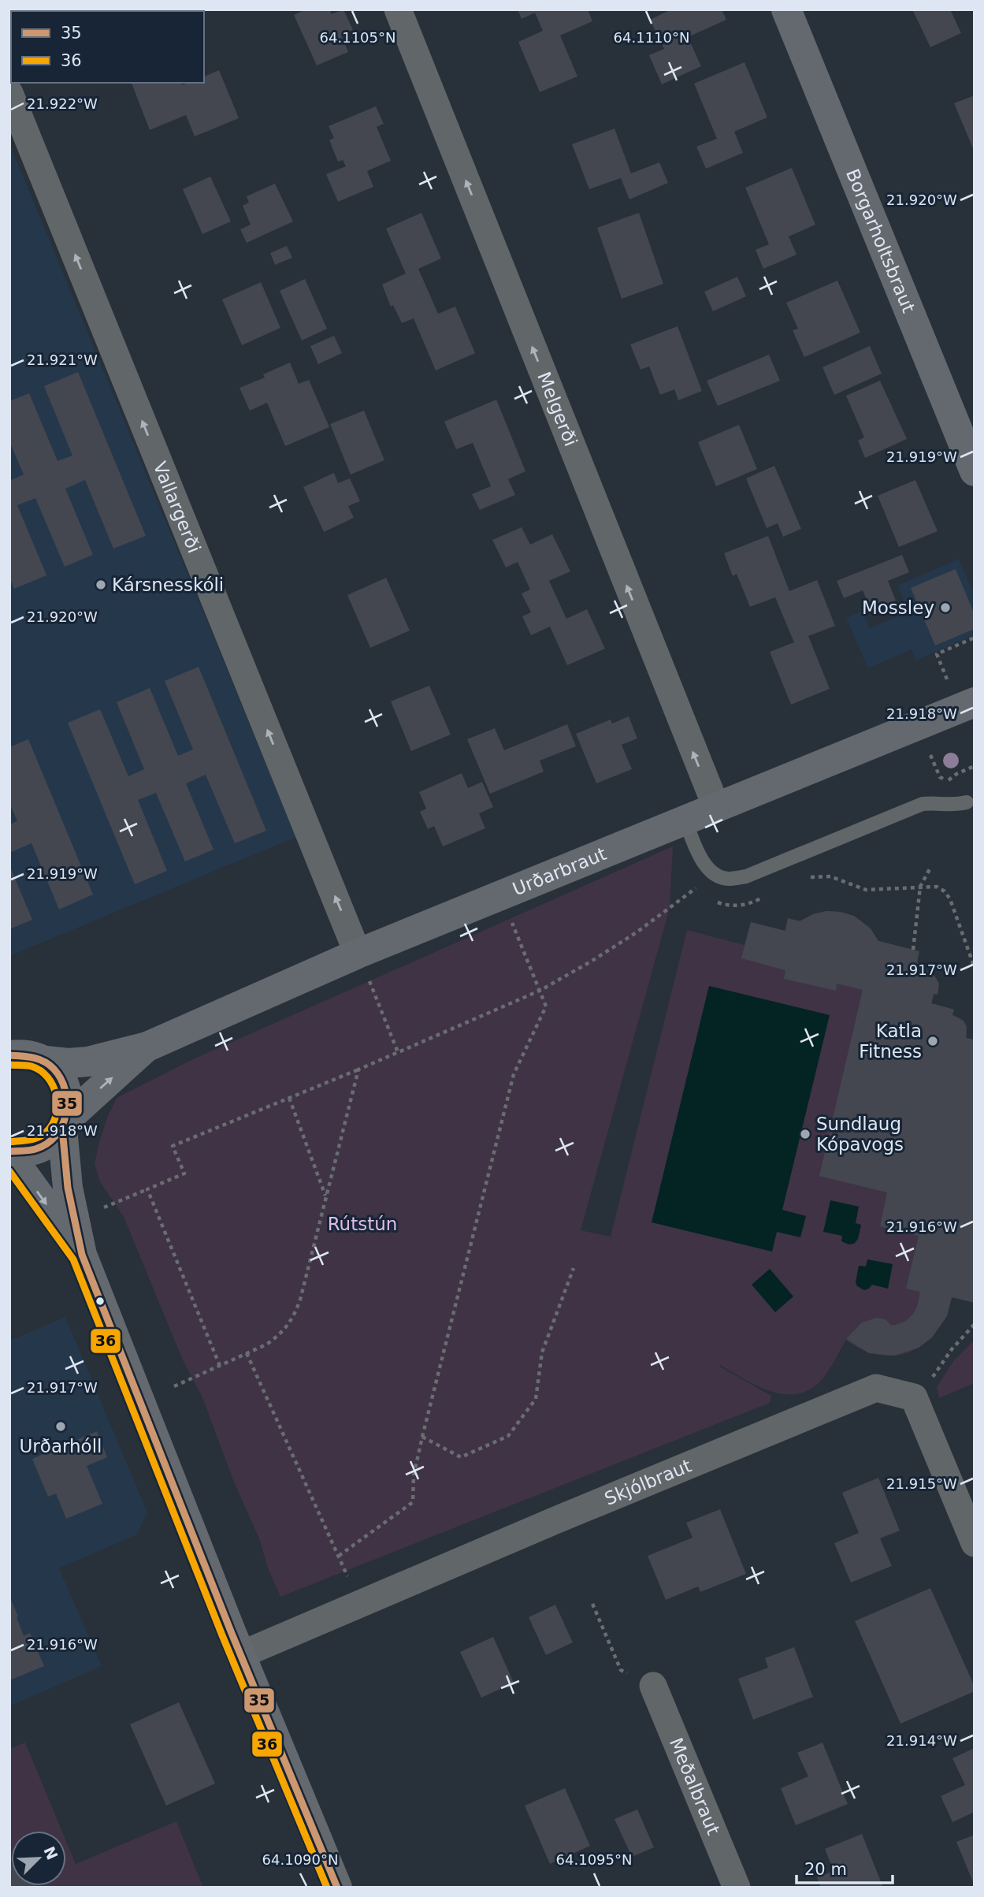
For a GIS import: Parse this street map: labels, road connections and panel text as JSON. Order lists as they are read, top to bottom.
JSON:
{
  "streets": {
    "street": [
      "Borgarholtsbraut",
      "Melgerði",
      "Vallargerði",
      "Urðarbraut",
      "Skjólbraut",
      "Meðalbraut"
    ]
  },
  "crossings": [
    ["Melgerði", "Urðarbraut"],
    ["Vallargerði", "Urðarbraut"]
  ],
  "one_way": ["Melgerði", "Vallargerði"],
  "parks": ["Rútstún"],
  "places": [
    "Kársnesskóli",
    "Mossley",
    "Katla Fitness",
    "Sundlaug Kópavogs",
    "Urðarhóll"
  ],
  "lines": ["transit line 35", "transit line 36"],
  "legend": ["35", "36"],
  "scale_bar": "20 m",
  "north": "top right",
  "coordinates": [
    "64.1110°N",
    "64.1105°N",
    "21.922°W",
    "21.920°W",
    "21.921°W",
    "21.919°W",
    "21.918°W",
    "21.917°W",
    "21.916°W",
    "21.915°W",
    "21.914°W",
    "64.1090°N",
    "64.1095°N"
  ]
}
